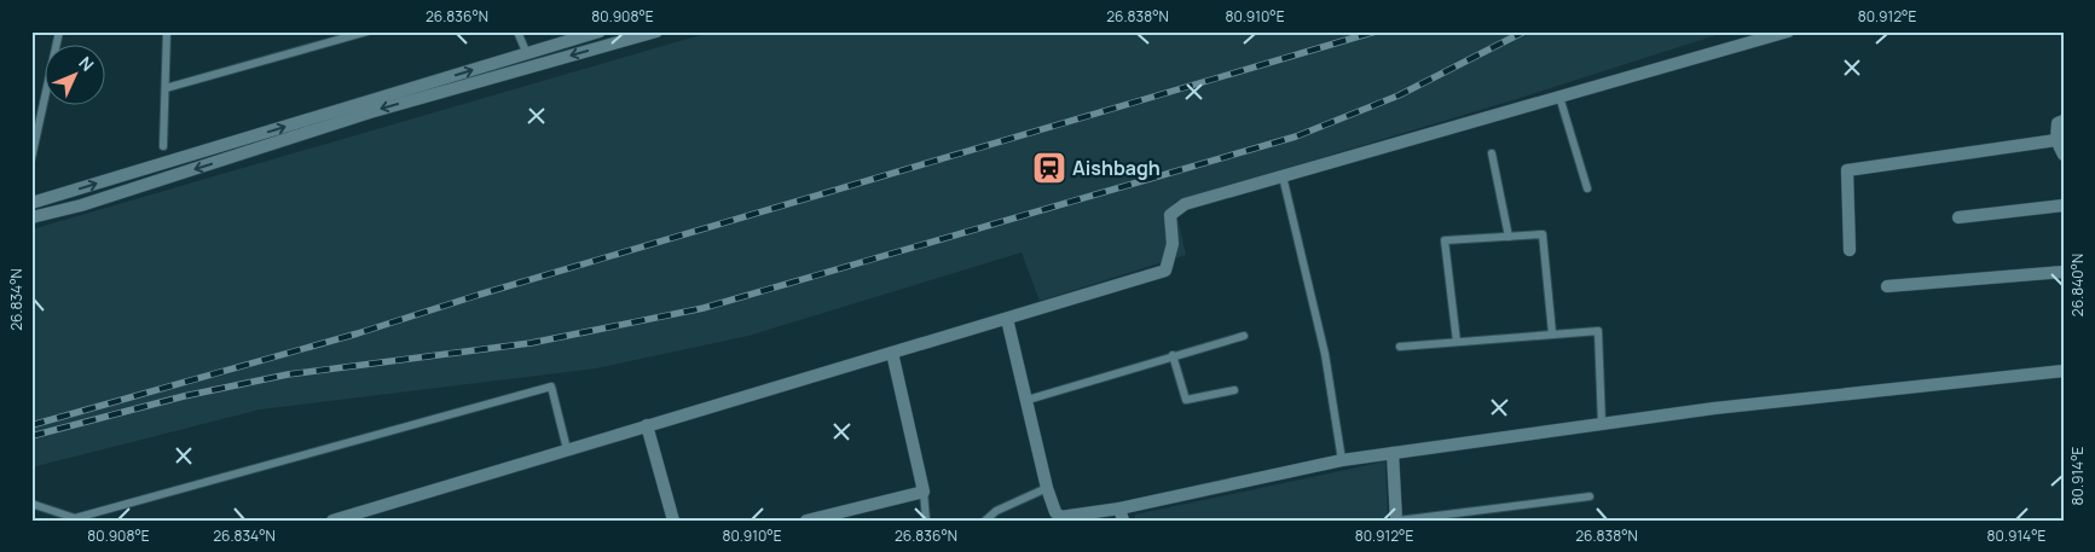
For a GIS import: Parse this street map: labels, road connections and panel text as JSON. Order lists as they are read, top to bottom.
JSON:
{
  "places": {
    "station": ["Aishbagh"]
  },
  "north": "top right",
  "coordinates": [
    "26.836°N",
    "80.908°E",
    "26.838°N",
    "80.910°E",
    "80.912°E",
    "26.840°N",
    "26.834°N",
    "80.914°E"
  ]
}
